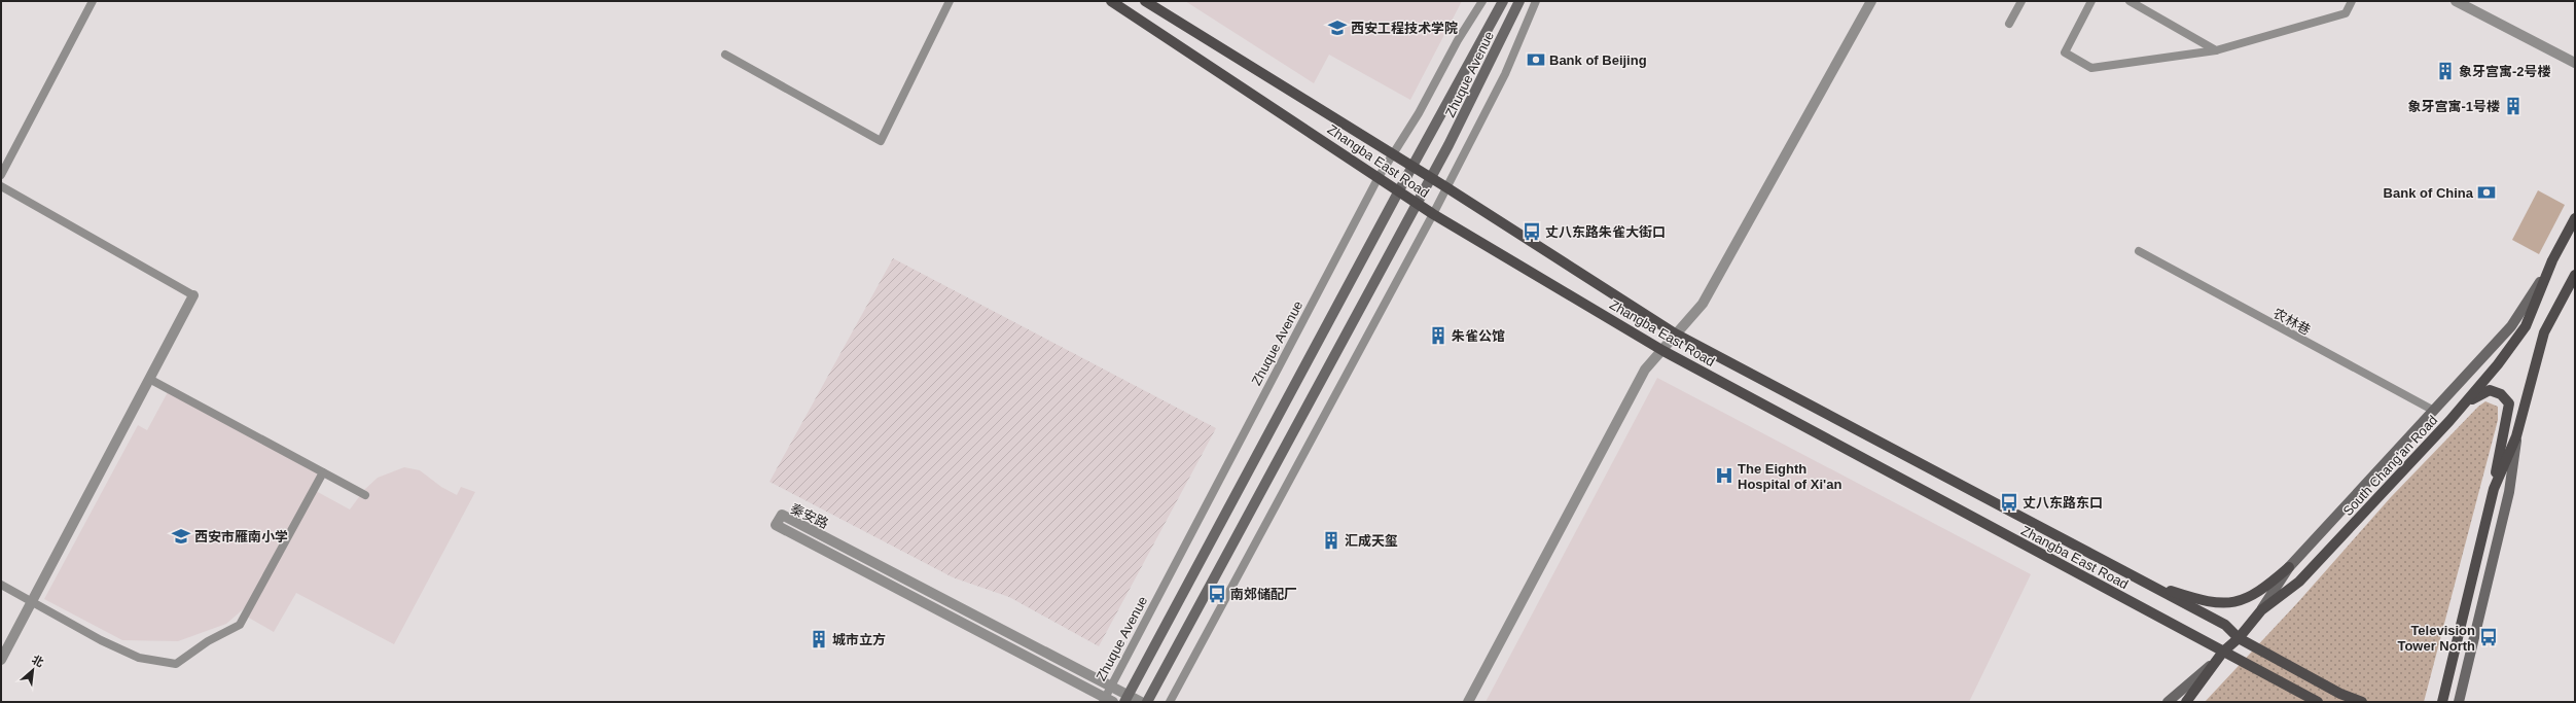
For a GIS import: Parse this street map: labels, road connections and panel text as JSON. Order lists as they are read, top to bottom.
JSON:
{
  "streets": {
    "main road": ["Zhuque Avenue", "Zhangba East Road", "South Chang'an Road"],
    "street": ["农林巷", "秦安路"]
  },
  "crossings": [
    ["Zhuque Avenue", "Zhangba East Road"],
    ["Zhuque Avenue", "秦安路"],
    ["Zhangba East Road", "South Chang'an Road"]
  ],
  "places": {
    "school or university": ["西安工程技术学院", "西安市雁南小学"],
    "bank": ["Bank of Beijing", "Bank of China"],
    "building": [
      "象牙宫寓-2号楼",
      "象牙宫寓-1号楼",
      "朱雀公馆",
      "汇成天玺",
      "城市立方"
    ],
    "bus stop": [
      "丈八东路朱雀大街口",
      "丈八东路东口",
      "南郊储配厂",
      "Television Tower North"
    ],
    "hospital": ["The Eighth Hospital of Xi'an"]
  },
  "north": "top right"
}
